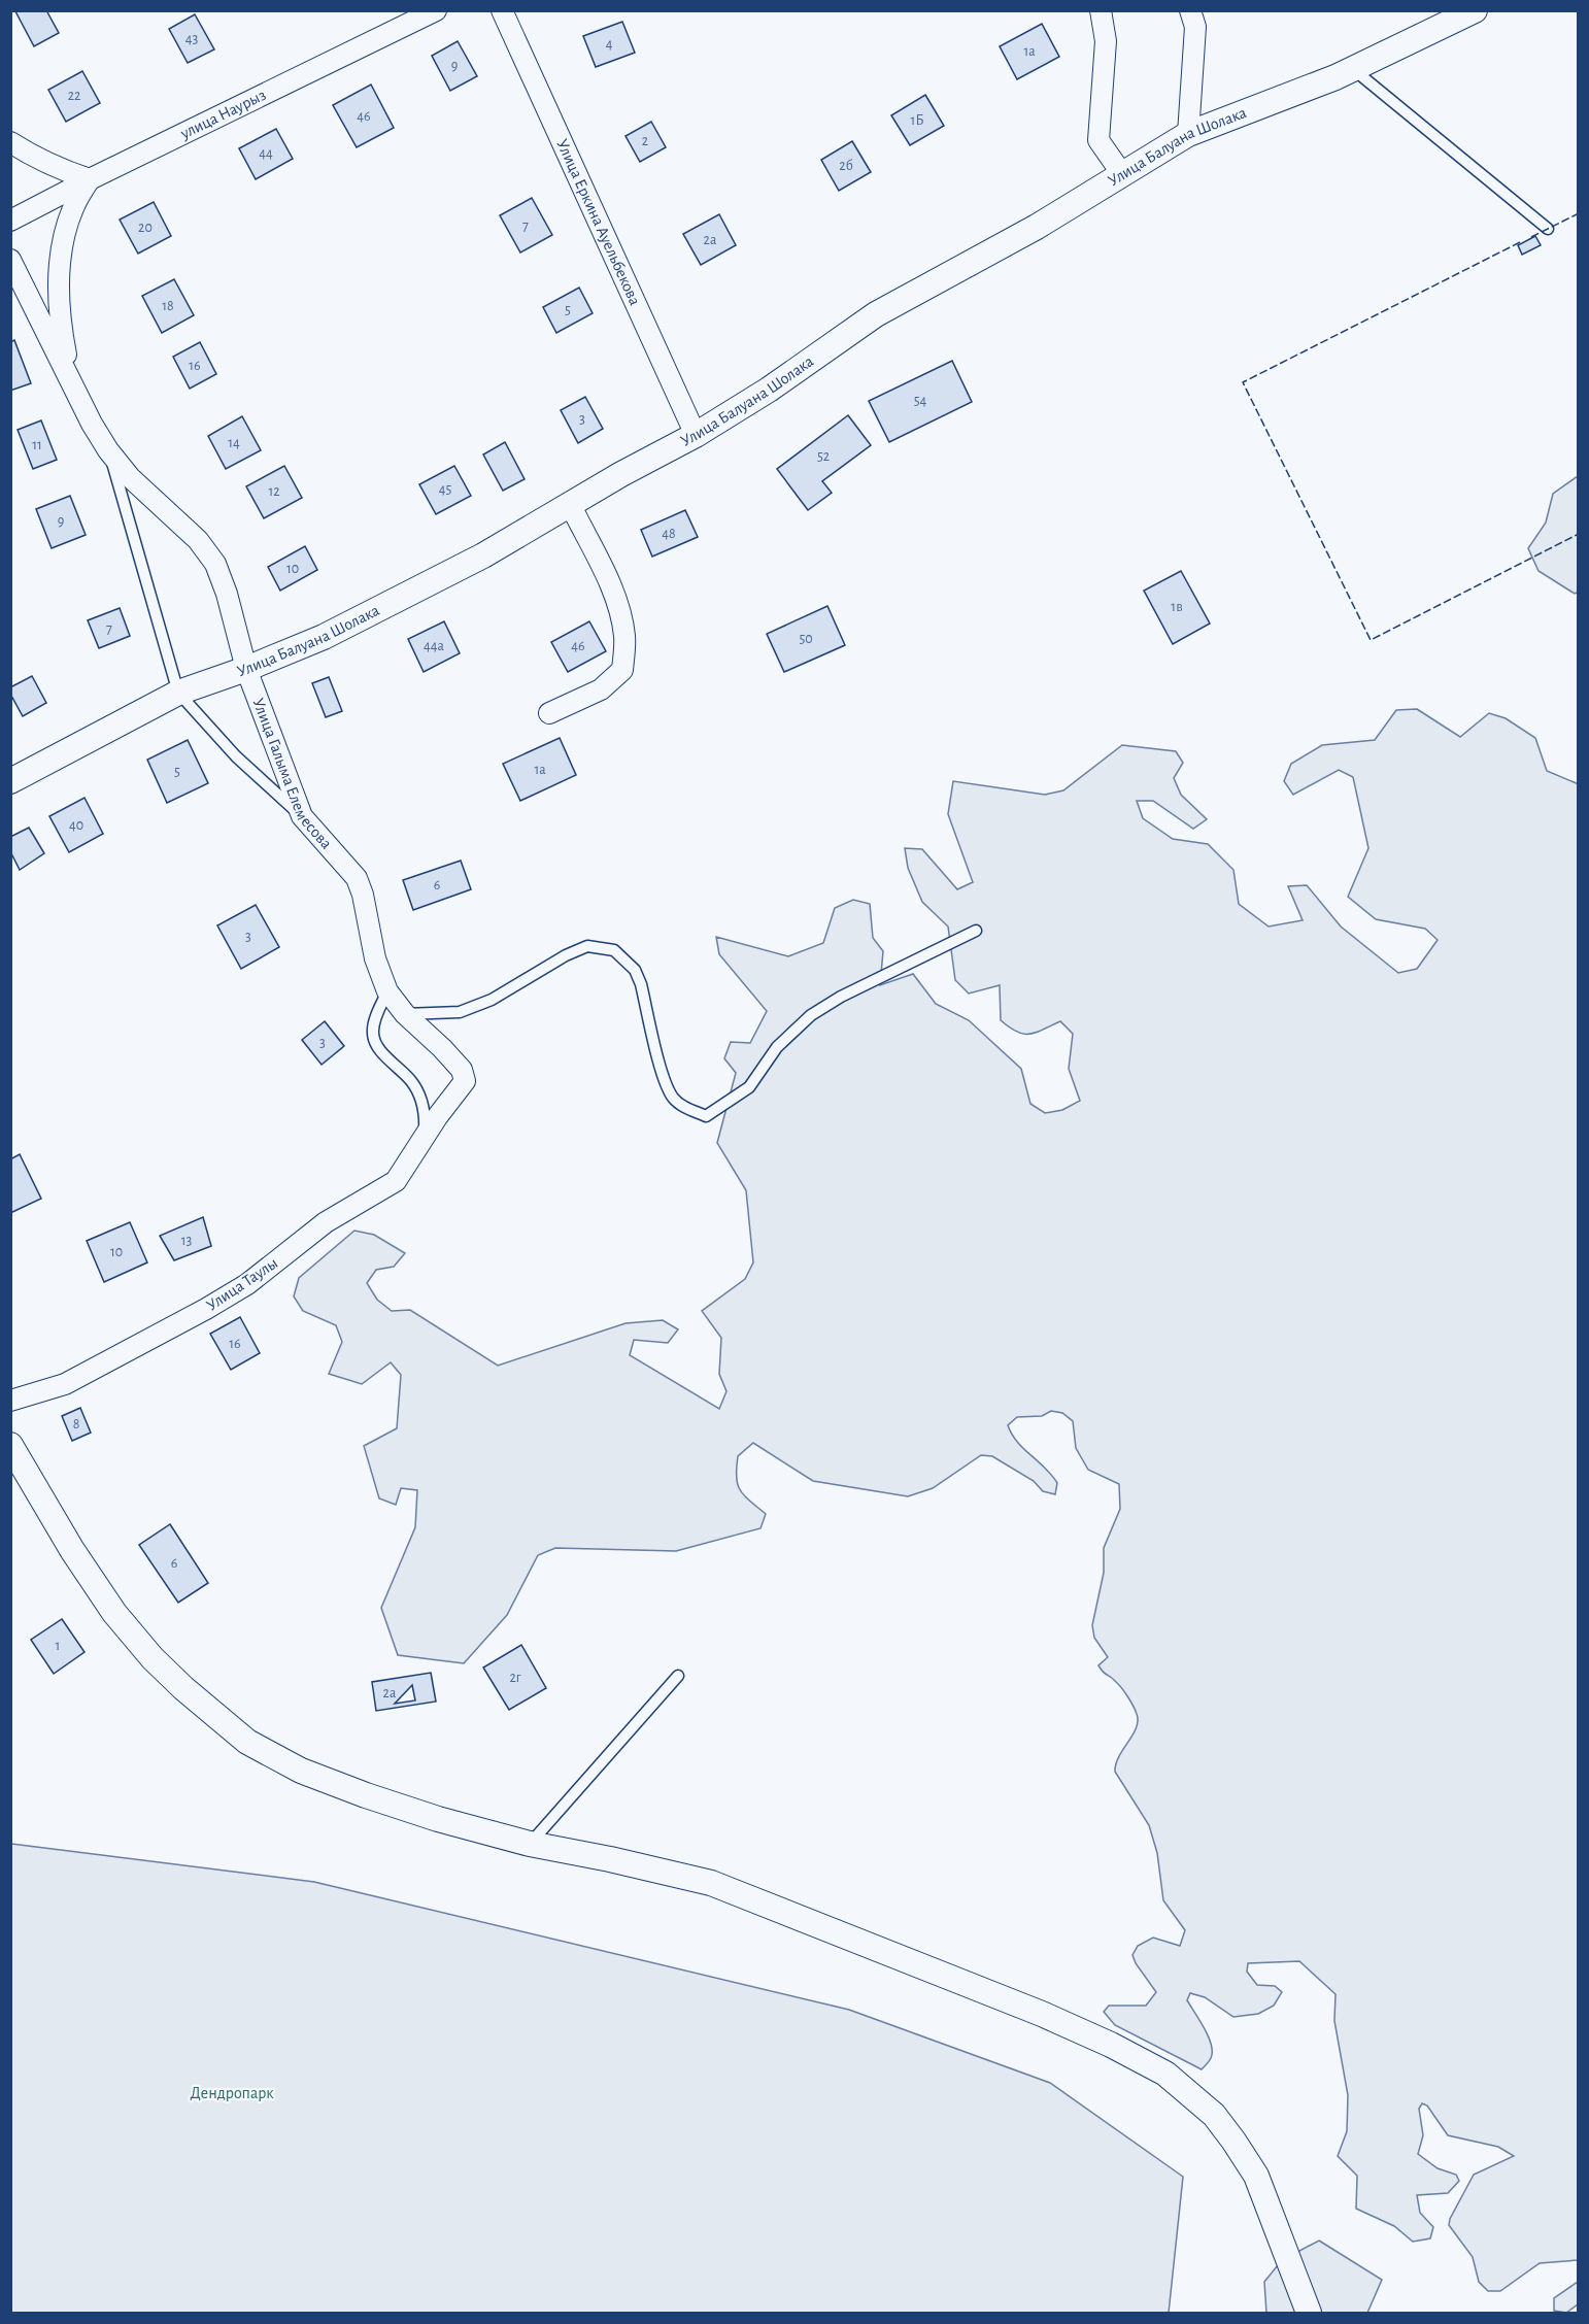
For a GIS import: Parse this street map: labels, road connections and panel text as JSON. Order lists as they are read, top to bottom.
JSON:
{
  "streets": {
    "street": [
      "улица Наурыз",
      "Улица Балуана Шолака",
      "Улица Еркина Ауельбекова",
      "Улица Галыма Елемесова",
      "Улица Таулы"
    ]
  },
  "crossings": [
    ["Улица Балуана Шолака", "Улица Еркина Ауельбекова"],
    ["Улица Балуана Шолака", "Улица Галыма Елемесова"],
    ["Улица Галыма Елемесова", "Улица Таулы"]
  ],
  "parks": ["Дендропарк"],
  "house_numbers": [
    "43",
    "4",
    "1а",
    "9",
    "22",
    "46",
    "1Б",
    "2",
    "44",
    "2б",
    "7",
    "20",
    "2а",
    "18",
    "5",
    "16",
    "54",
    "3",
    "14",
    "11",
    "52",
    "45",
    "12",
    "9",
    "48",
    "10",
    "1в",
    "7",
    "50",
    "44а",
    "46",
    "1а",
    "5",
    "40",
    "6",
    "3",
    "3",
    "13",
    "10",
    "16",
    "8",
    "6",
    "1",
    "2г",
    "2а"
  ]
}
